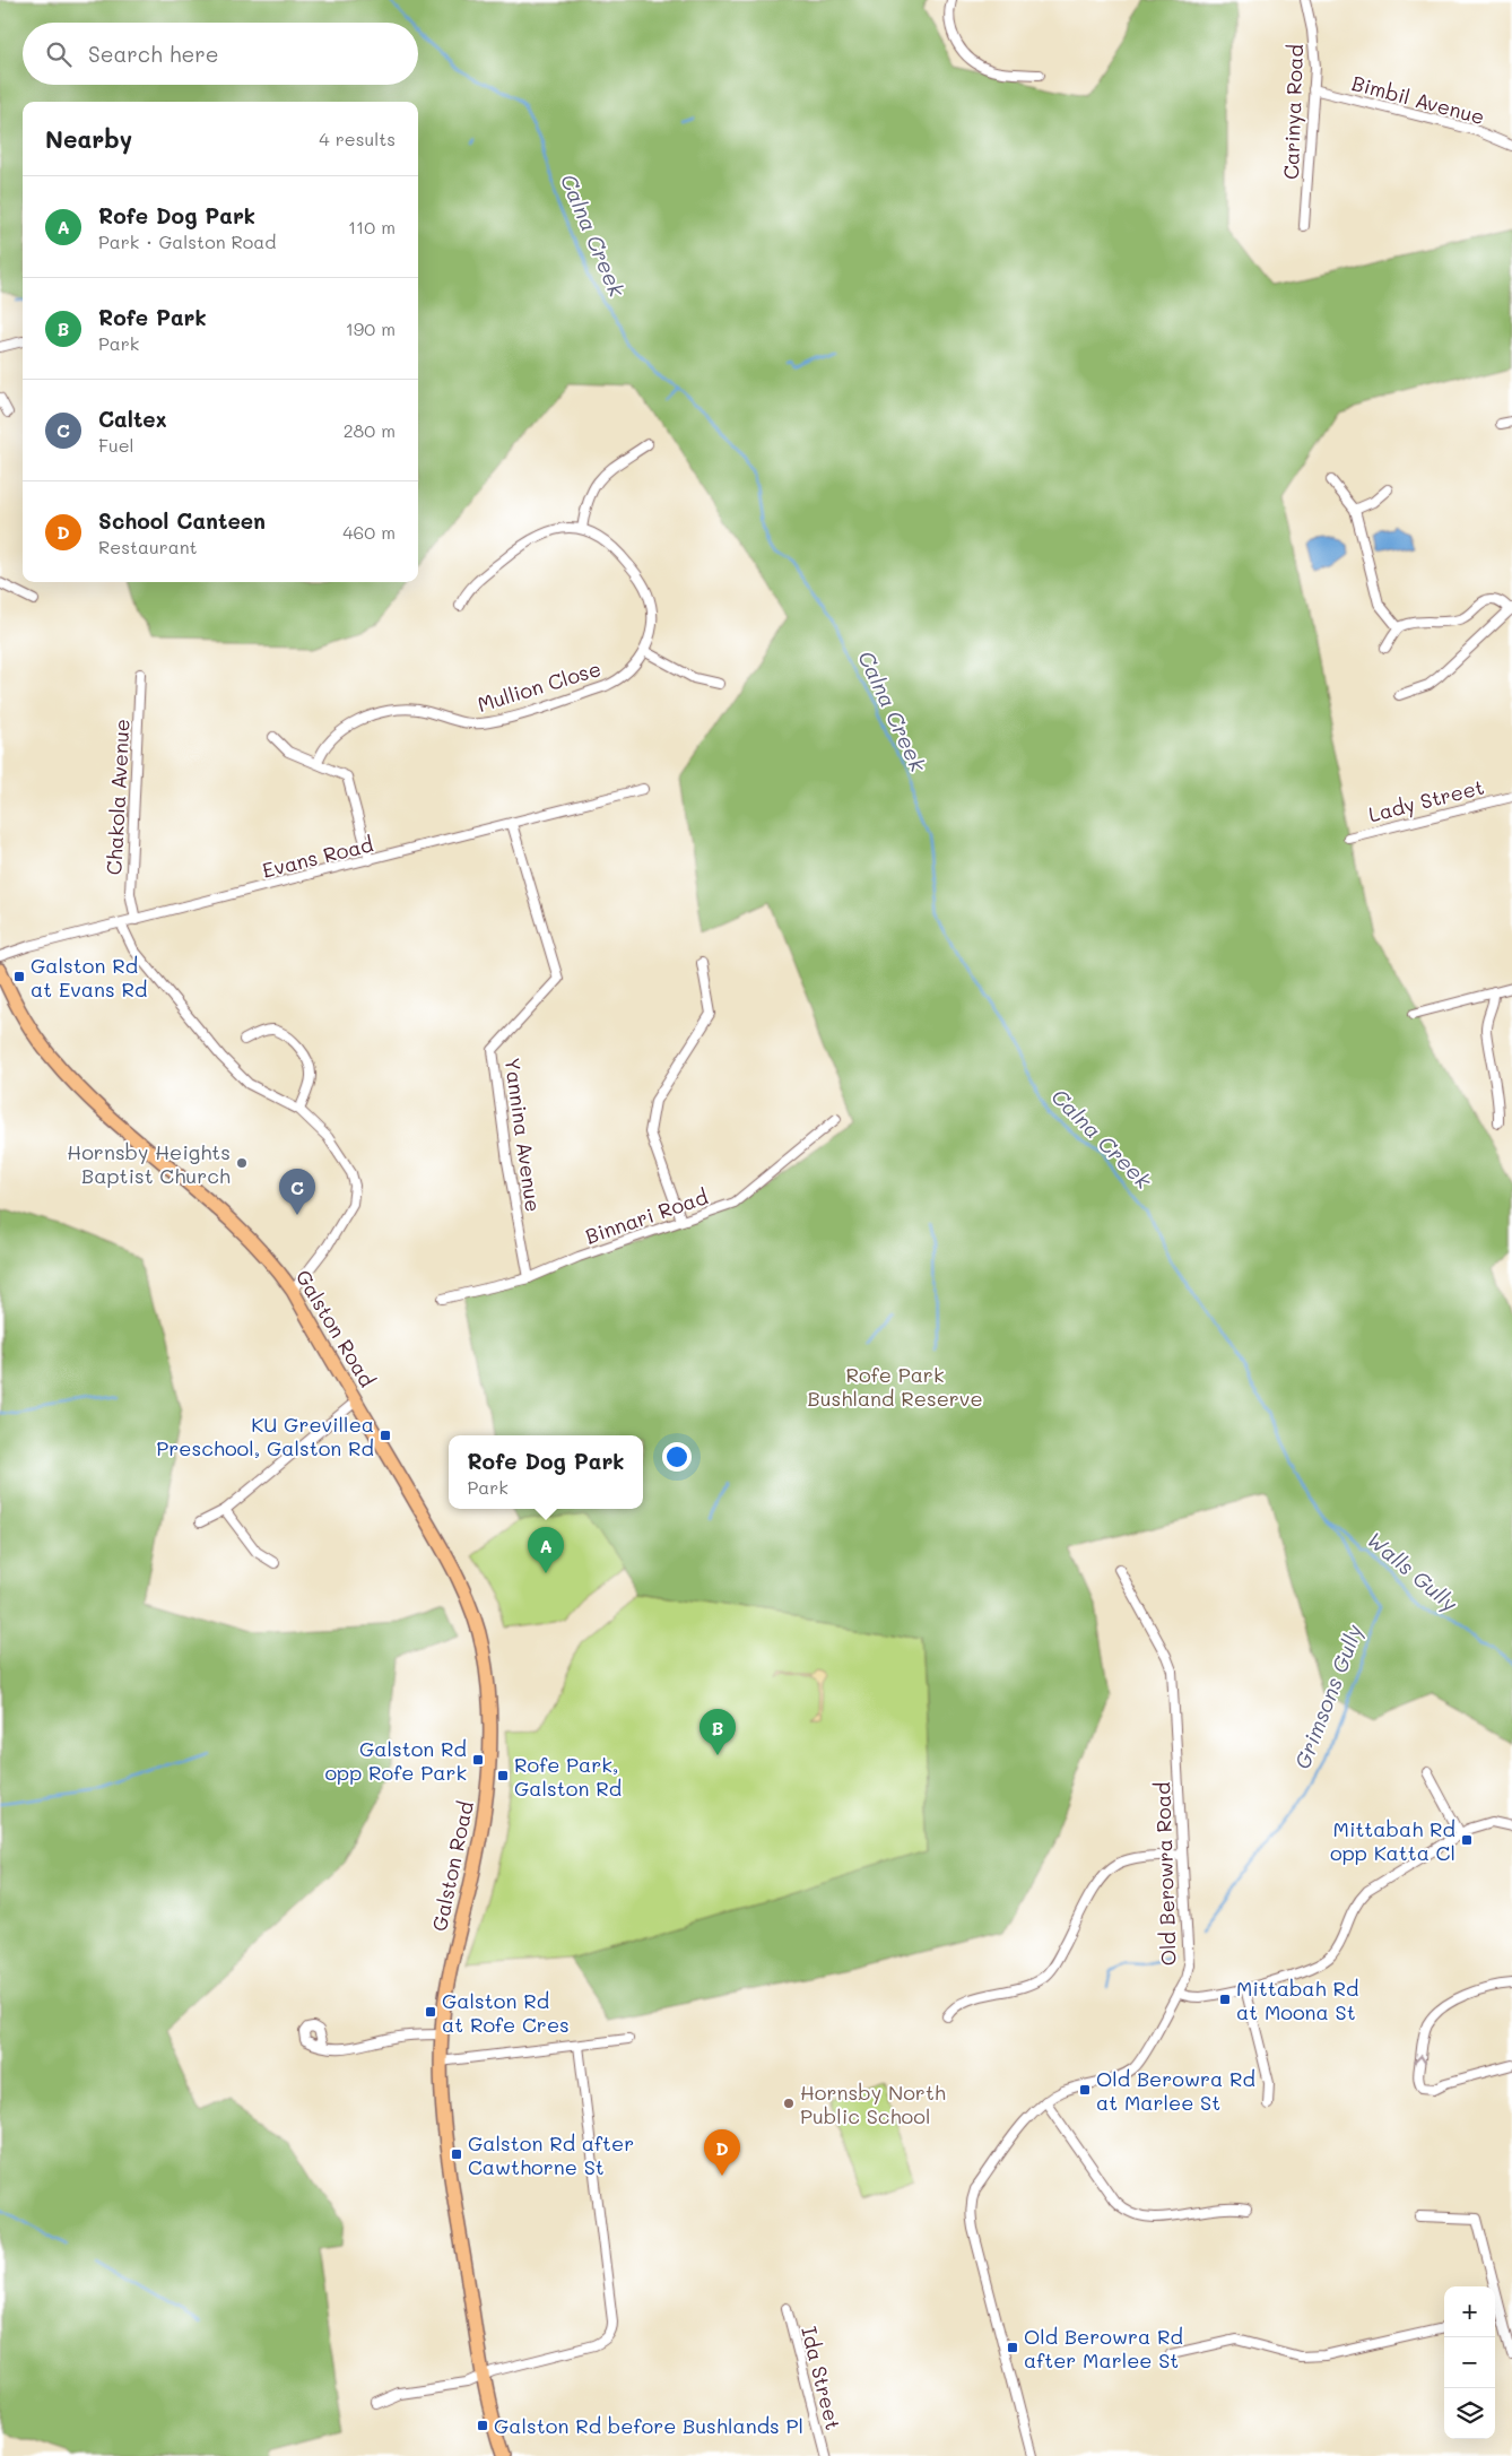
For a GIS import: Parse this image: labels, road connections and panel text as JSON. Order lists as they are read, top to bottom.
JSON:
{
  "streets": {
    "main road": ["Galston Road"],
    "street": [
      "Bimbil Avenue",
      "Carinya Road",
      "Mullion Close",
      "Chakola Avenue",
      "Lady Street",
      "Evans Road",
      "Yannina Avenue",
      "Binnari Road",
      "Old Berowra Road",
      "Ida Street"
    ]
  },
  "crossings": [
    ["Bimbil Avenue", "Carinya Road"],
    ["Chakola Avenue", "Evans Road"],
    ["Evans Road", "Yannina Avenue"],
    ["Yannina Avenue", "Binnari Road"]
  ],
  "water": ["Calna Creek", "Walls Gully", "Grimsons Gully"],
  "parks": ["Rofe Park Bushland Reserve"],
  "places": {
    "transit": [
      "Galston Rd at Evans Rd",
      "KU Grevillea Preschool, Galston Rd",
      "Galston Rd opp Rofe Park",
      "Rofe Park, Galston Rd",
      "Mittabah Rd opp Katta Cl",
      "Mittabah Rd at Moona St",
      "Galston Rd at Rofe Cres",
      "Old Berowra Rd at Marlee St",
      "Galston Rd after Cawthorne St",
      "Old Berowra Rd after Marlee St",
      "Galston Rd before Bushlands Pl"
    ],
    "other": ["Hornsby Heights Baptist Church", "Hornsby North Public School"]
  },
  "page": {
    "search": "Search here",
    "heading": ["Nearby", "4 results"],
    "list": [
      {
        "mark": "A",
        "name": "Rofe Dog Park",
        "note": "Park · Galston Road",
        "value": "110 m"
      },
      {
        "mark": "B",
        "name": "Rofe Park",
        "note": "Park",
        "value": "190 m"
      },
      {
        "mark": "C",
        "name": "Caltex",
        "note": "Fuel",
        "value": "280 m"
      },
      {
        "mark": "D",
        "name": "School Canteen",
        "note": "Restaurant",
        "value": "460 m"
      }
    ],
    "pins": [
      "C",
      "A",
      "B",
      "D"
    ],
    "popup": ["Rofe Dog Park", "Park"],
    "map_buttons": ["+", "−"]
  }
}
